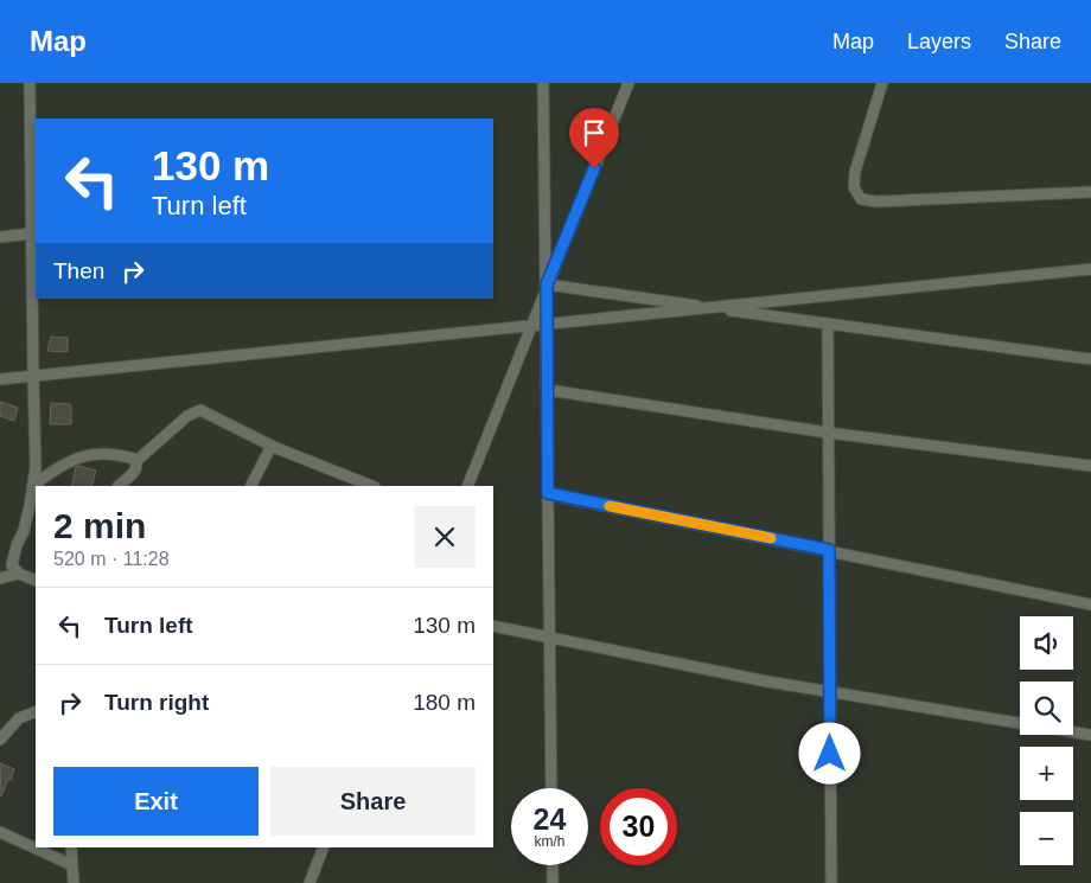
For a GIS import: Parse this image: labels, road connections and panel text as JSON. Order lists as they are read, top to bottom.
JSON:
{
  "page": {
    "header": "Map",
    "nav": ["Map", "Layers", "Share"],
    "turn": ["130 m", "Turn left"],
    "then": "Then",
    "heading": ["2 min", "520 m · 11:28"],
    "list": [
      {
        "name": "Turn left",
        "value": "130 m"
      },
      {
        "name": "Turn right",
        "value": "180 m"
      }
    ],
    "map_buttons": ["+", "−"],
    "buttons": ["Exit", "Share"],
    "speed": "24 km/h",
    "limit": "30"
  }
}
